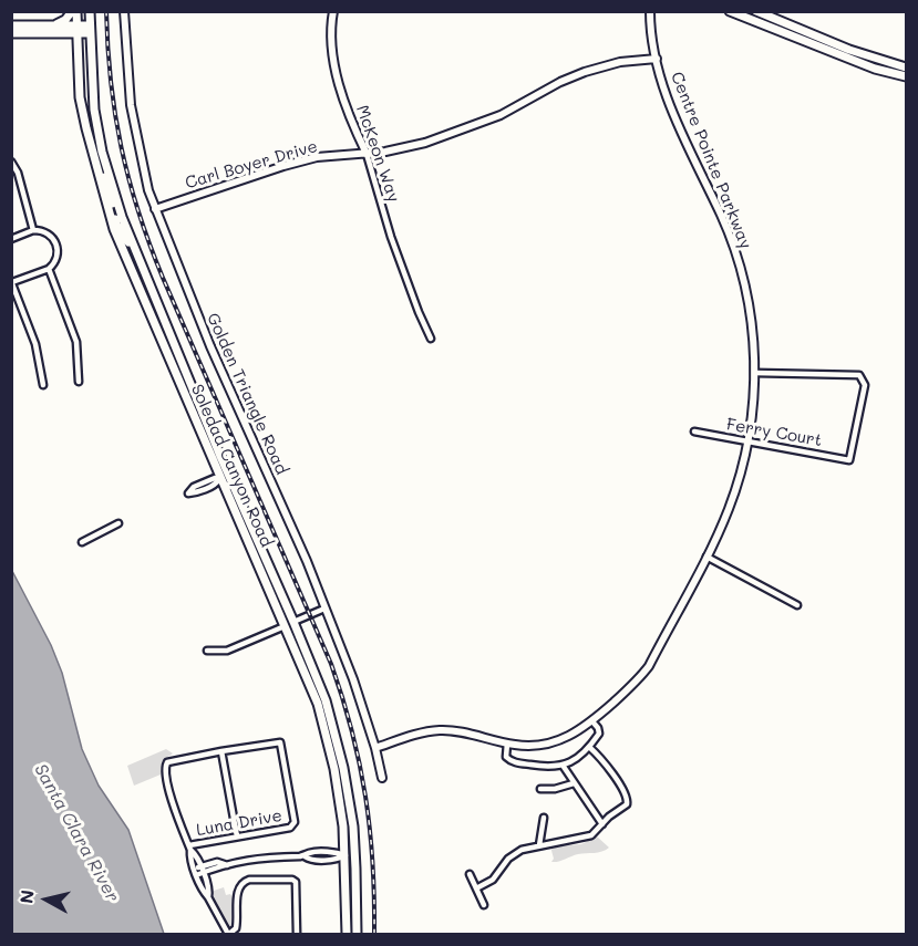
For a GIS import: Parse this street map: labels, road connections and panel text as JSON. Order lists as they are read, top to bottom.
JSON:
{
  "streets": {
    "main road": ["Soledad Canyon Road"],
    "street": [
      "McKeon Way",
      "Centre Pointe Parkway",
      "Carl Boyer Drive",
      "Golden Triangle Road",
      "Ferry Court",
      "Luna Drive"
    ]
  },
  "crossings": [
    ["McKeon Way", "Carl Boyer Drive"],
    ["Centre Pointe Parkway", "Carl Boyer Drive"],
    ["Centre Pointe Parkway", "Golden Triangle Road"],
    ["Centre Pointe Parkway", "Ferry Court"],
    ["Carl Boyer Drive", "Golden Triangle Road"]
  ],
  "water": ["Santa Clara River"],
  "north": "left"
}
